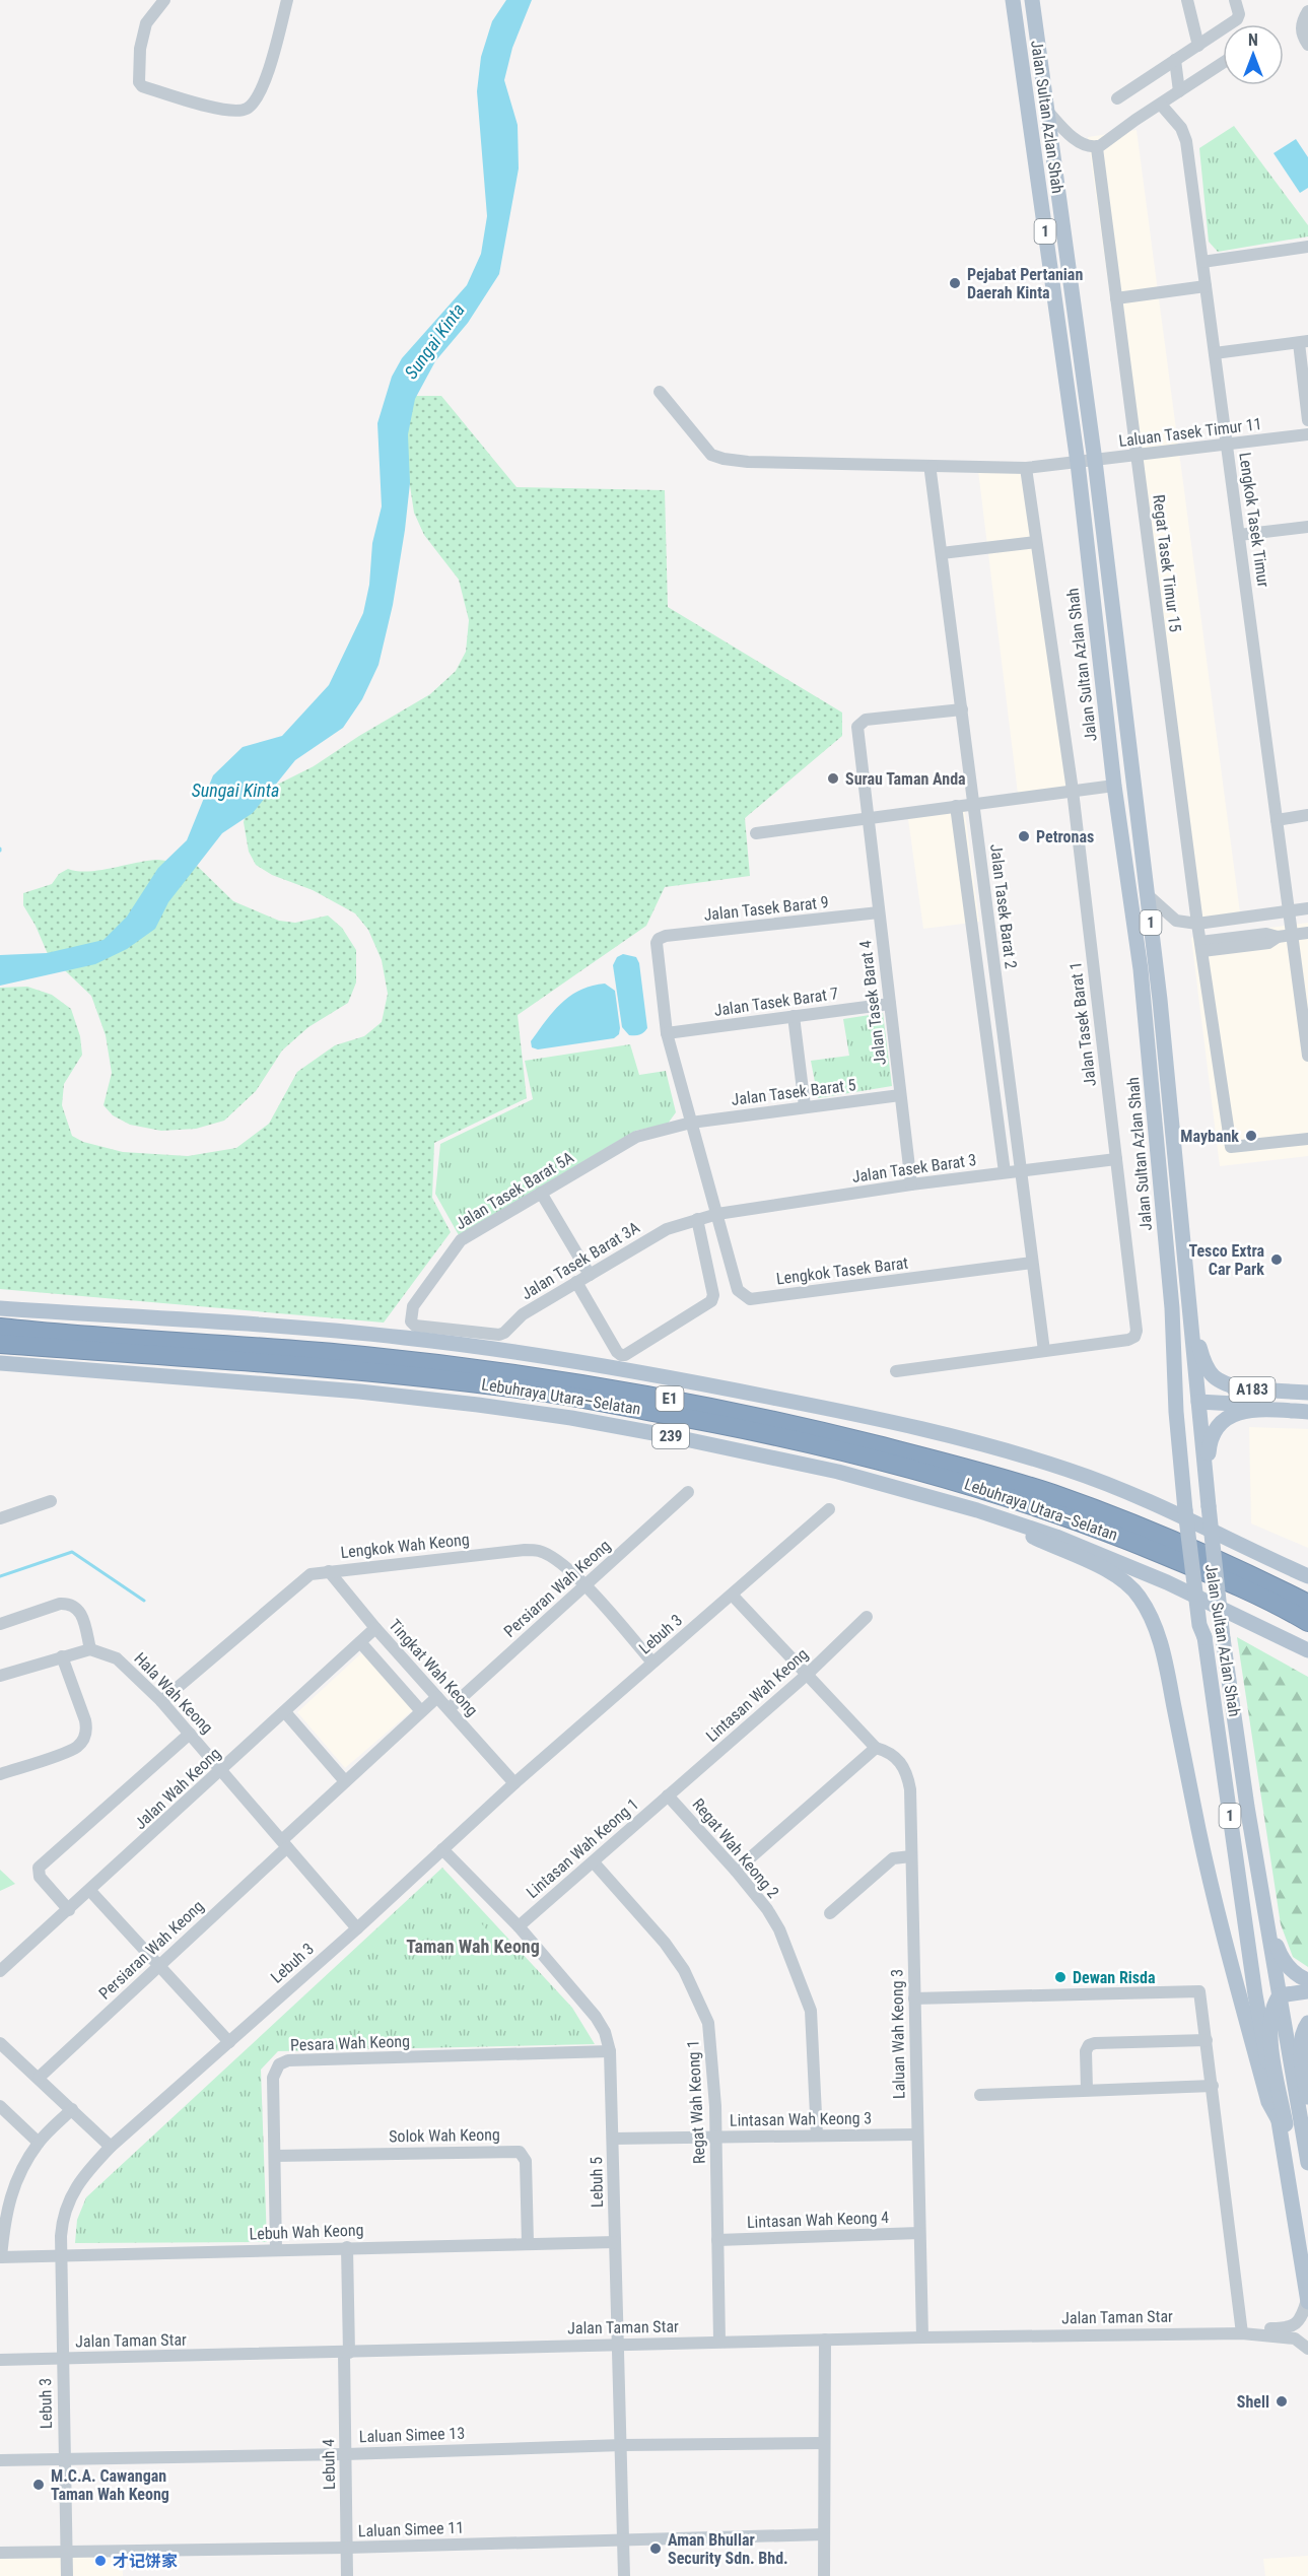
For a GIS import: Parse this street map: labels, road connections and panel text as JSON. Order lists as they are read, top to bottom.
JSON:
{
  "streets": {
    "highway": ["Lebuhraya Utara–Selatan", "E1"],
    "main road": [
      "Jalan Sultan Azlan Shah",
      "1",
      "A183",
      "239"
    ],
    "street": [
      "Laluan Tasek Timur 11",
      "Lengkok Tasek Timur",
      "Regat Tasek Timur 15",
      "Jalan Tasek Barat 2",
      "Jalan Tasek Barat 9",
      "Jalan Tasek Barat 7",
      "Jalan Tasek Barat 4",
      "Jalan Tasek Barat 1",
      "Jalan Tasek Barat 5",
      "Jalan Tasek Barat 3",
      "Jalan Tasek Barat 5A",
      "Jalan Tasek Barat 3A",
      "Lengkok Tasek Barat",
      "Lengkok Wah Keong",
      "Persiaran Wah Keong",
      "Lebuh 3",
      "Tingkat Wah Keong",
      "Hala Wah Keong",
      "Lintasan Wah Keong",
      "Jalan Wah Keong",
      "Lintasan Wah Keong 1",
      "Regat Wah Keong 2",
      "Laluan Wah Keong 3",
      "Pesara Wah Keong",
      "Regat Wah Keong 1",
      "Lintasan Wah Keong 3",
      "Solok Wah Keong",
      "Lebuh 5",
      "Lintasan Wah Keong 4",
      "Lebuh Wah Keong",
      "Jalan Taman Star",
      "Laluan Simee 13",
      "Lebuh 4",
      "Laluan Simee 11"
    ]
  },
  "crossings": [
    ["Jalan Sultan Azlan Shah", "Laluan Tasek Timur 11"],
    ["Jalan Sultan Azlan Shah", "A183"],
    ["Jalan Sultan Azlan Shah", "Jalan Taman Star"],
    ["Laluan Tasek Timur 11", "Lengkok Tasek Timur"],
    ["Laluan Tasek Timur 11", "Regat Tasek Timur 15"],
    ["Laluan Tasek Timur 11", "Jalan Tasek Barat 2"],
    ["Laluan Tasek Timur 11", "Jalan Tasek Barat 1"],
    ["Jalan Tasek Barat 2", "Jalan Tasek Barat 4"],
    ["Jalan Tasek Barat 2", "Jalan Tasek Barat 1"],
    ["Jalan Tasek Barat 2", "Jalan Tasek Barat 3"],
    ["Jalan Tasek Barat 2", "Lengkok Tasek Barat"],
    ["Jalan Tasek Barat 9", "Jalan Tasek Barat 4"],
    ["Jalan Tasek Barat 9", "Lengkok Tasek Barat"],
    ["Jalan Tasek Barat 7", "Jalan Tasek Barat 4"],
    ["Jalan Tasek Barat 7", "Lengkok Tasek Barat"],
    ["Jalan Tasek Barat 4", "Jalan Tasek Barat 5"],
    ["Jalan Tasek Barat 4", "Jalan Tasek Barat 3"],
    ["Jalan Tasek Barat 1", "Jalan Tasek Barat 3"],
    ["Jalan Tasek Barat 5", "Jalan Tasek Barat 5A"],
    ["Jalan Tasek Barat 5", "Lengkok Tasek Barat"],
    ["Jalan Tasek Barat 3", "Jalan Tasek Barat 3A"],
    ["Jalan Tasek Barat 3", "Lengkok Tasek Barat"],
    ["Jalan Tasek Barat 5A", "Jalan Tasek Barat 3A"],
    ["Jalan Tasek Barat 5A", "Lengkok Tasek Barat"],
    ["Jalan Tasek Barat 3A", "Lengkok Tasek Barat"],
    ["Lengkok Wah Keong", "Persiaran Wah Keong"],
    ["Lengkok Wah Keong", "Lebuh 3"],
    ["Lengkok Wah Keong", "Tingkat Wah Keong"],
    ["Lengkok Wah Keong", "Hala Wah Keong"],
    ["Persiaran Wah Keong", "Tingkat Wah Keong"],
    ["Persiaran Wah Keong", "Hala Wah Keong"],
    ["Lebuh 3", "Tingkat Wah Keong"],
    ["Lebuh 3", "Hala Wah Keong"],
    ["Lebuh 3", "Laluan Wah Keong 3"],
    ["Lebuh 3", "Lebuh 5"],
    ["Lebuh 3", "Lebuh Wah Keong"],
    ["Lebuh 3", "Jalan Taman Star"],
    ["Lebuh 3", "Laluan Simee 13"],
    ["Lebuh 3", "Laluan Simee 11"],
    ["Tingkat Wah Keong", "Jalan Wah Keong"],
    ["Hala Wah Keong", "Jalan Wah Keong"],
    ["Lintasan Wah Keong", "Lintasan Wah Keong 1"],
    ["Lintasan Wah Keong", "Regat Wah Keong 2"],
    ["Lintasan Wah Keong", "Laluan Wah Keong 3"],
    ["Lintasan Wah Keong 1", "Regat Wah Keong 2"],
    ["Lintasan Wah Keong 1", "Regat Wah Keong 1"],
    ["Lintasan Wah Keong 1", "Lebuh 5"],
    ["Regat Wah Keong 2", "Lintasan Wah Keong 3"],
    ["Laluan Wah Keong 3", "Lintasan Wah Keong 3"],
    ["Laluan Wah Keong 3", "Lintasan Wah Keong 4"],
    ["Laluan Wah Keong 3", "Jalan Taman Star"],
    ["Pesara Wah Keong", "Solok Wah Keong"],
    ["Pesara Wah Keong", "Lebuh 5"],
    ["Pesara Wah Keong", "Lebuh Wah Keong"],
    ["Regat Wah Keong 1", "Lintasan Wah Keong 3"],
    ["Regat Wah Keong 1", "Lintasan Wah Keong 4"],
    ["Regat Wah Keong 1", "Jalan Taman Star"],
    ["Lintasan Wah Keong 3", "Lebuh 5"],
    ["Solok Wah Keong", "Lebuh Wah Keong"],
    ["Lebuh 5", "Lebuh Wah Keong"],
    ["Lebuh 5", "Jalan Taman Star"],
    ["Lebuh 5", "Laluan Simee 13"],
    ["Lebuh 5", "Laluan Simee 11"],
    ["Lebuh Wah Keong", "Lebuh 4"],
    ["Jalan Taman Star", "Lebuh 4"],
    ["Laluan Simee 13", "Lebuh 4"],
    ["Lebuh 4", "Laluan Simee 11"]
  ],
  "districts": ["Taman Wah Keong"],
  "water": ["Sungai Kinta"],
  "places": [
    "Pejabat Pertanian Daerah Kinta",
    "Surau Taman Anda",
    "Petronas",
    "Maybank",
    "Tesco Extra Car Park",
    "Dewan Risda",
    "Shell",
    "M.C.A. Cawangan Taman Wah Keong",
    "Aman Bhullar Security Sdn. Bhd.",
    "才记饼家"
  ],
  "north": "top"
}
